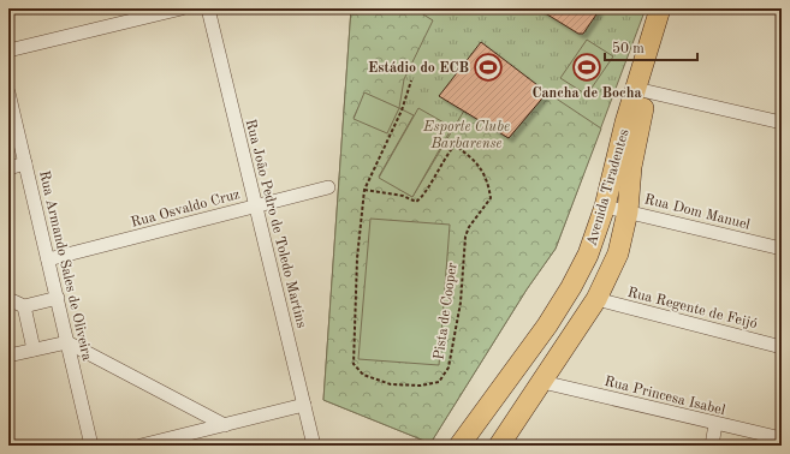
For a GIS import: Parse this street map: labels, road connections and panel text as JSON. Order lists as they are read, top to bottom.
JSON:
{
  "streets": {
    "main road": ["Avenida Tiradentes"],
    "street": [
      "Rua Osvaldo Cruz",
      "Rua Dom Manuel",
      "Rua João Pedro de Toledo Martins",
      "Rua Armando Sales de Oliveira",
      "Rua Regente de Feijó",
      "Rua Princesa Isabel"
    ],
    "path": ["Pista de Cooper"]
  },
  "crossings": [
    ["Avenida Tiradentes", "Rua Dom Manuel"],
    ["Avenida Tiradentes", "Rua Regente de Feijó"],
    ["Avenida Tiradentes", "Rua Princesa Isabel"],
    ["Rua Osvaldo Cruz", "Rua João Pedro de Toledo Martins"],
    ["Rua Osvaldo Cruz", "Rua Armando Sales de Oliveira"]
  ],
  "parks": ["Esporte Clube Barbarense"],
  "places": {
    "sports": ["Estádio do ECB", "Cancha de Bocha"]
  },
  "scale_bar": "50 m"
}
